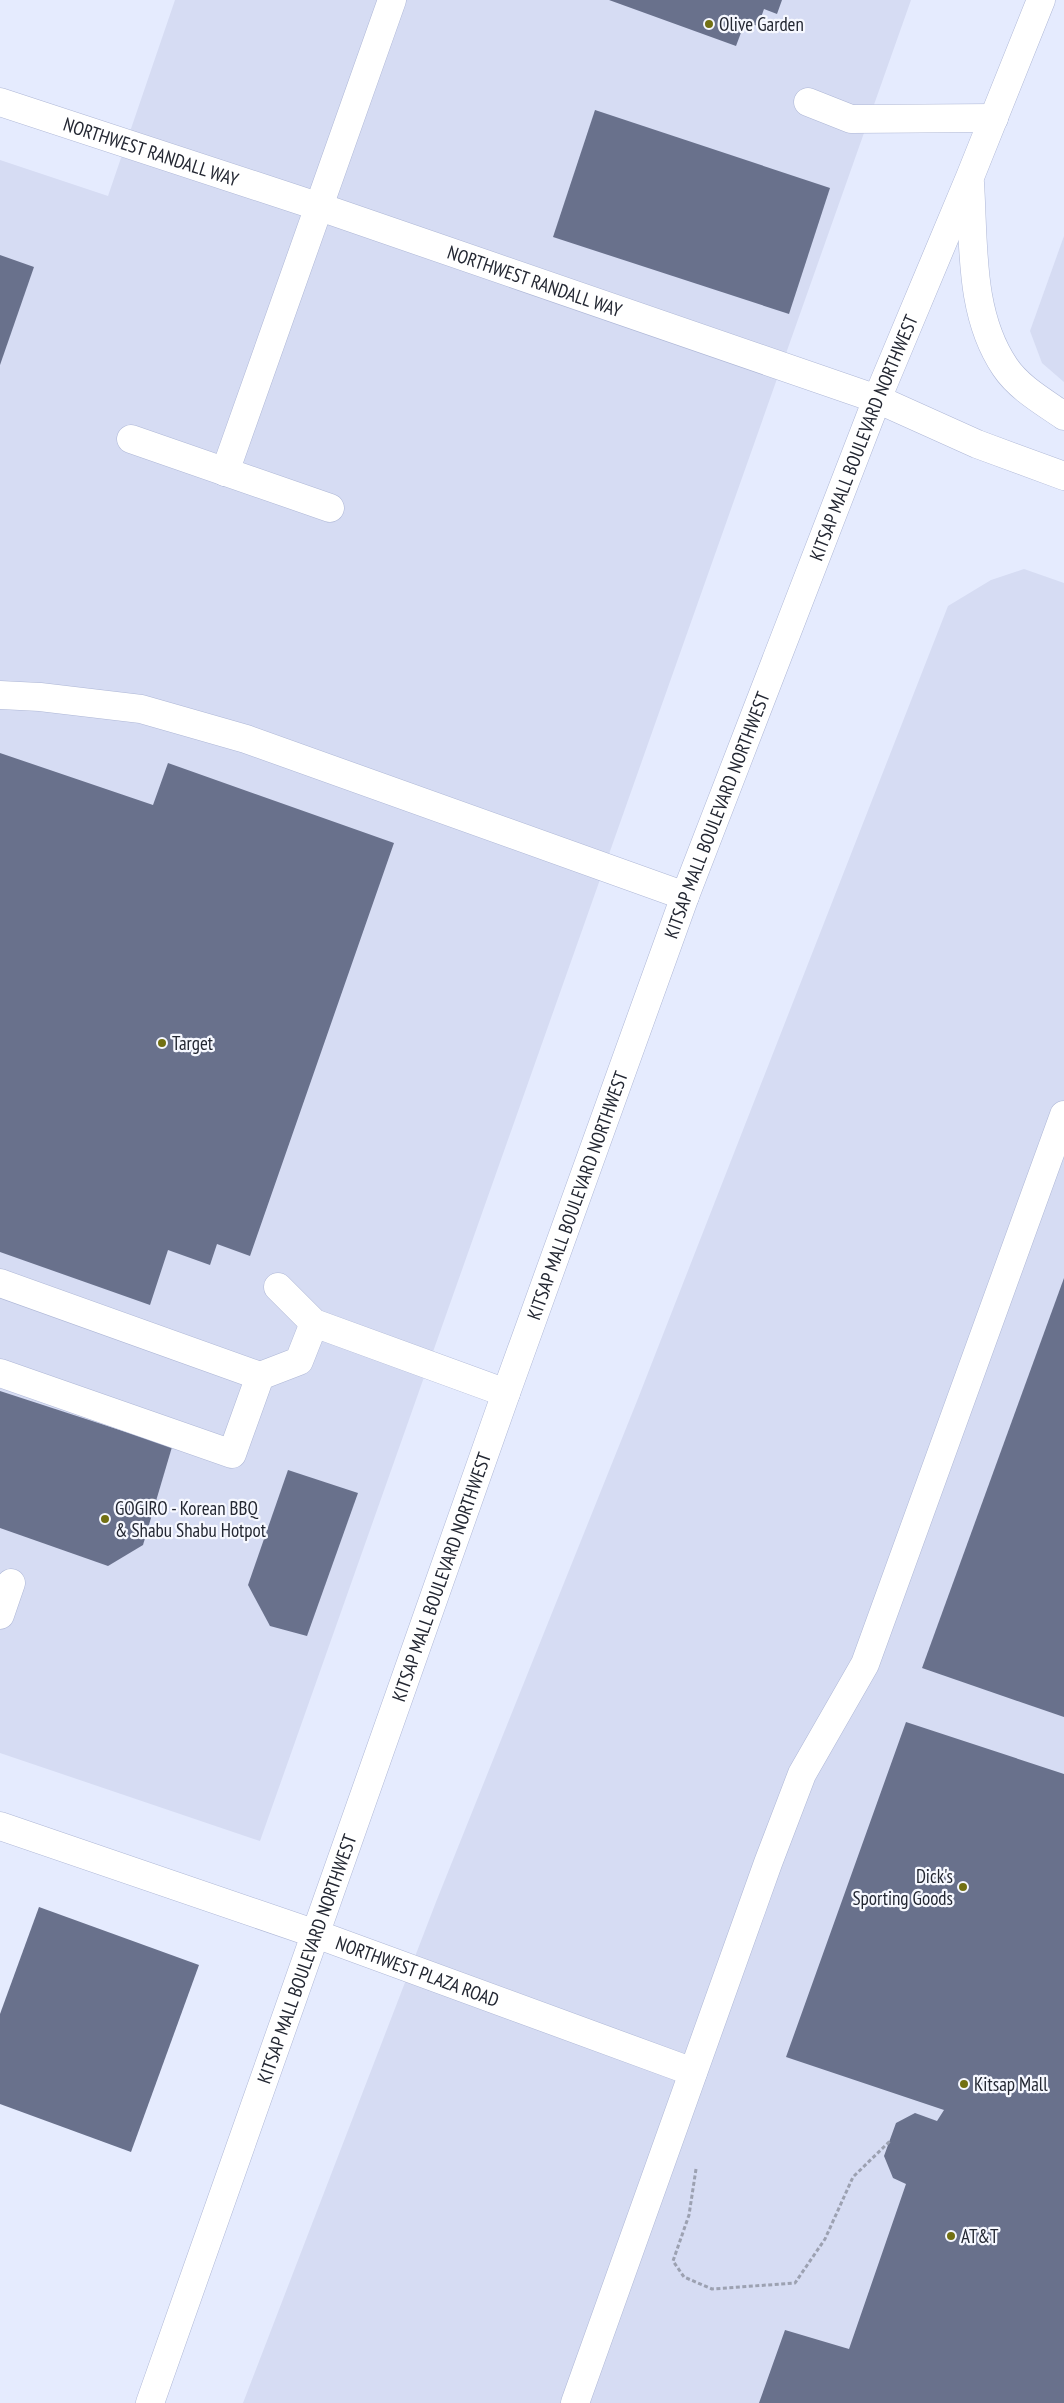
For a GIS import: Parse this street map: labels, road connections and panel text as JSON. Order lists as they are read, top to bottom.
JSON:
{
  "streets": {
    "main road": ["NORTHWEST RANDALL WAY", "KITSAP MALL BOULEVARD NORTHWEST", "NORTHWEST PLAZA ROAD"]
  },
  "crossings": [
    ["NORTHWEST RANDALL WAY", "KITSAP MALL BOULEVARD NORTHWEST"],
    ["KITSAP MALL BOULEVARD NORTHWEST", "NORTHWEST PLAZA ROAD"]
  ],
  "places": [
    "Olive Garden",
    "Target",
    "GOGIRO - Korean BBQ & Shabu Shabu Hotpot",
    "Dick's Sporting Goods",
    "Kitsap Mall",
    "AT&T"
  ]
}
